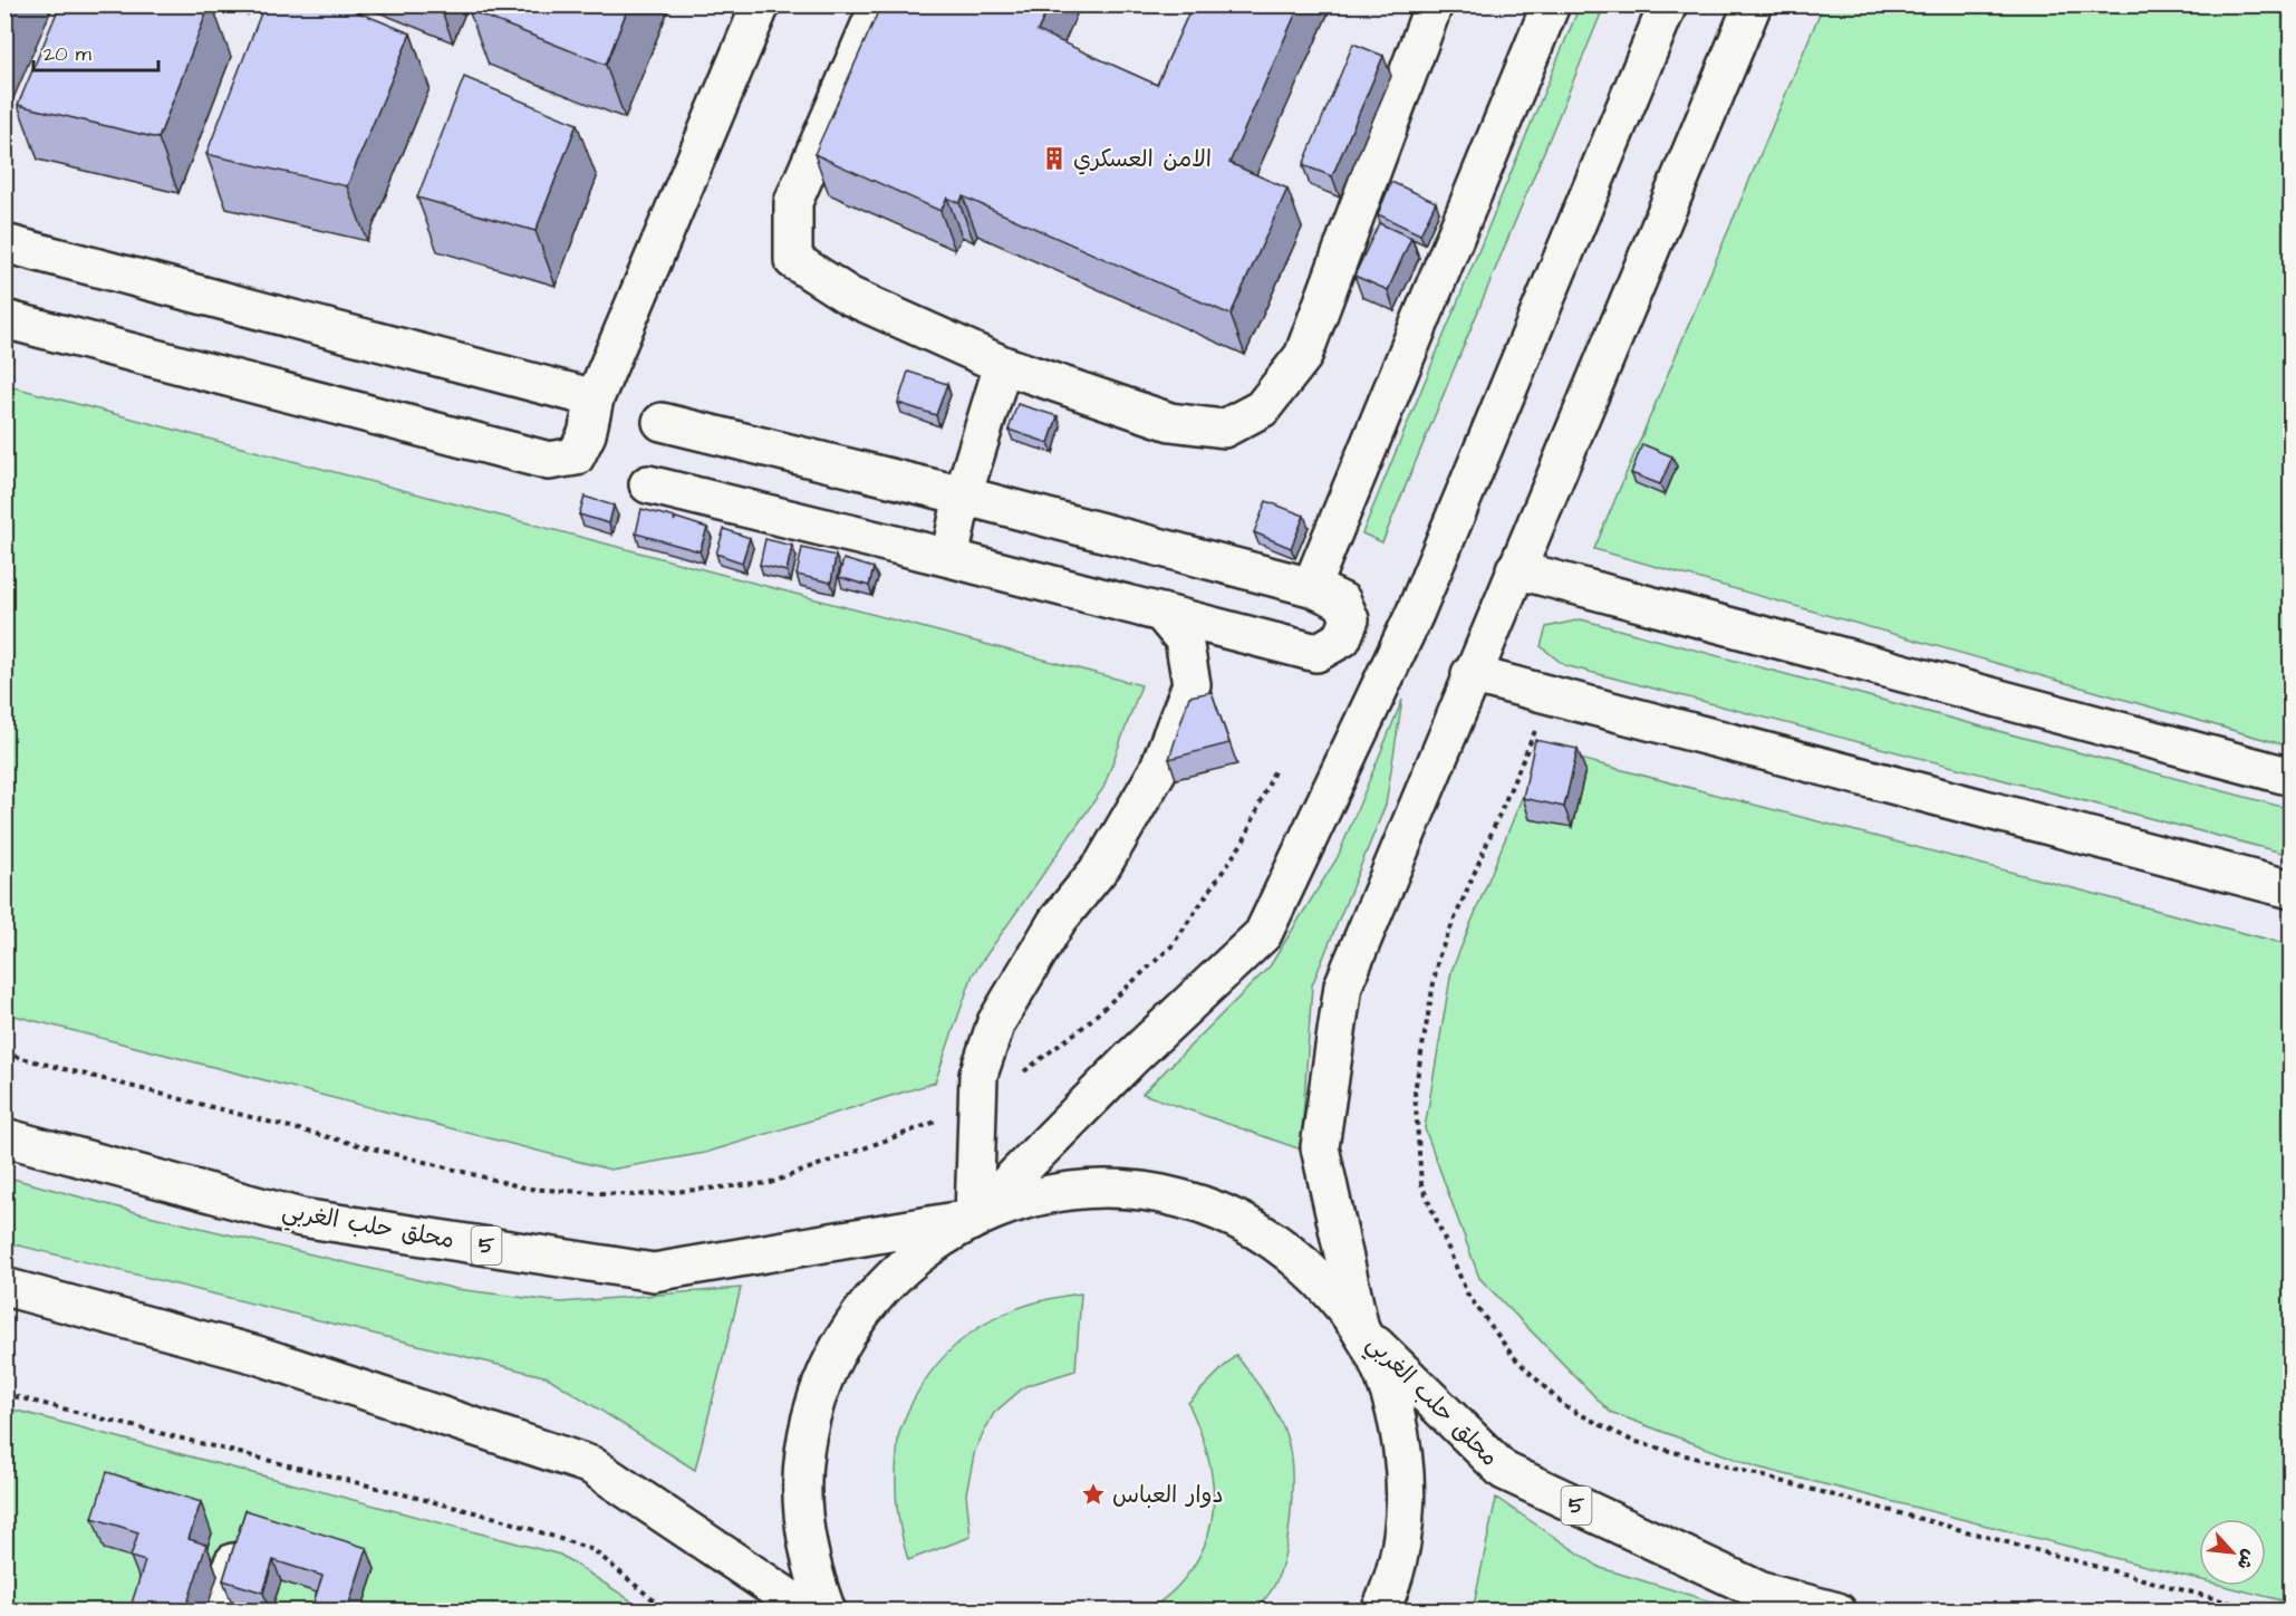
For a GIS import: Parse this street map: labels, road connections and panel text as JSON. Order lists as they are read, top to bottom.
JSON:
{
  "streets": {
    "main road": ["محلق حلب الغربي", "5"]
  },
  "places": {
    "building": ["الامن العسكري"],
    "place": ["دوار العباس"]
  },
  "scale_bar": "20 m",
  "north": "bottom right"
}
